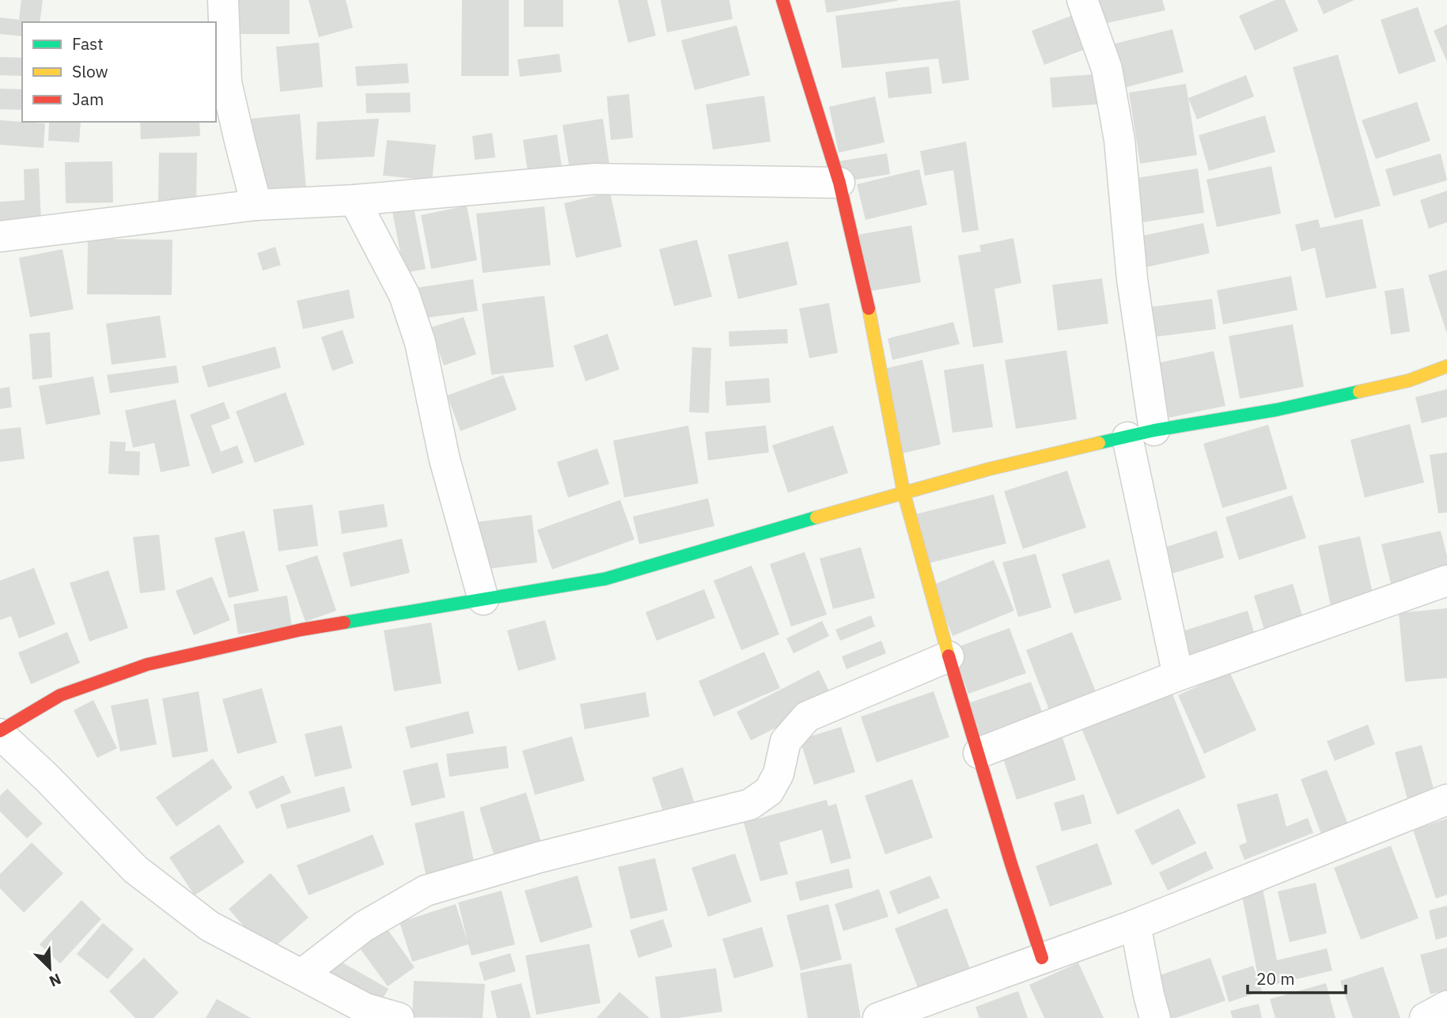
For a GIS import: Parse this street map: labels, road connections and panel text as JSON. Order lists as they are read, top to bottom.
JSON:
{
  "legend": ["Fast", "Slow", "Jam"],
  "scale_bar": "20 m",
  "north": "bottom right"
}
